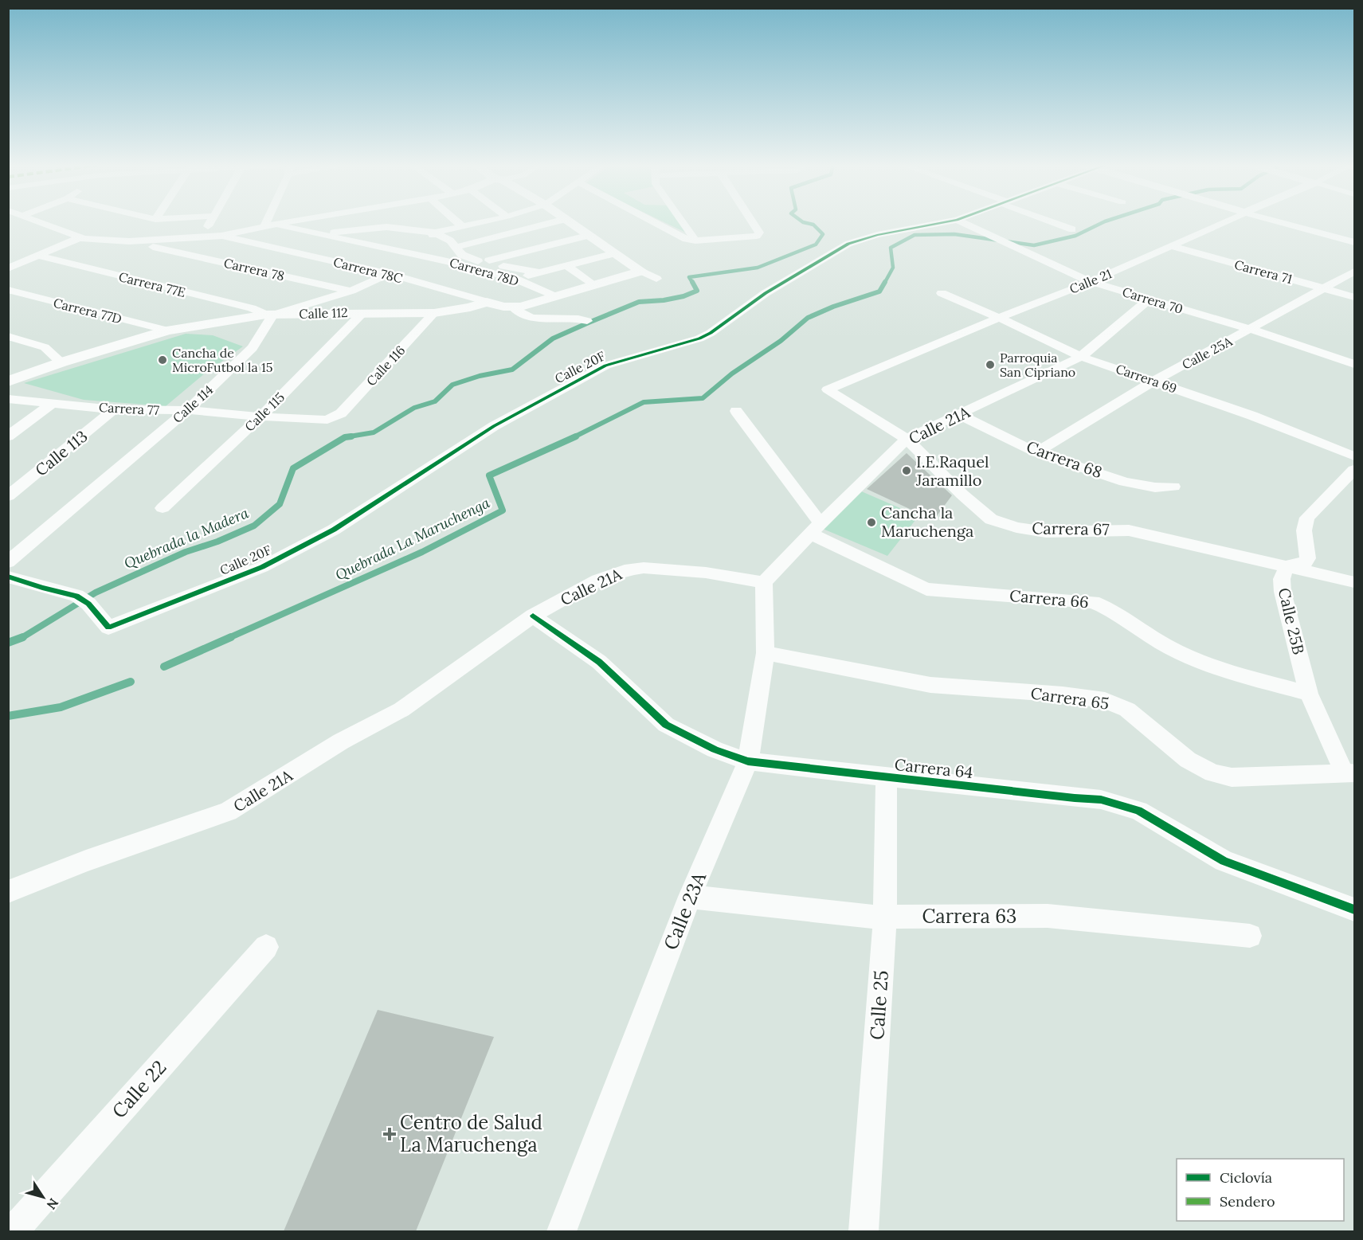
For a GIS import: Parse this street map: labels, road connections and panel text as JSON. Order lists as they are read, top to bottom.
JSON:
{
  "streets": {
    "street": [
      "Carrera 78",
      "Carrera 78C",
      "Carrera 78D",
      "Carrera 71",
      "Calle 21",
      "Carrera 77E",
      "Carrera 70",
      "Carrera 77D",
      "Calle 112",
      "Calle 25A",
      "Calle 116",
      "Calle 20F",
      "Carrera 69",
      "Calle 114",
      "Carrera 77",
      "Calle 115",
      "Calle 21A",
      "Calle 113",
      "Carrera 68",
      "Carrera 67",
      "Carrera 66",
      "Calle 25B",
      "Carrera 65",
      "Carrera 64",
      "Calle 23A",
      "Carrera 63",
      "Calle 25",
      "Calle 22"
    ]
  },
  "crossings": [
    ["Carrera 78C", "Calle 112"],
    ["Carrera 78D", "Calle 112"],
    ["Carrera 71", "Calle 21"],
    ["Carrera 71", "Calle 25A"],
    ["Calle 21", "Carrera 70"],
    ["Calle 21", "Carrera 69"],
    ["Calle 21", "Carrera 67"],
    ["Carrera 77E", "Calle 112"],
    ["Carrera 77E", "Calle 114"],
    ["Carrera 70", "Calle 25A"],
    ["Carrera 70", "Calle 21A"],
    ["Carrera 77D", "Calle 112"],
    ["Calle 112", "Calle 116"],
    ["Calle 112", "Calle 114"],
    ["Calle 112", "Calle 115"],
    ["Calle 25A", "Carrera 69"],
    ["Calle 25A", "Carrera 68"],
    ["Calle 116", "Carrera 77"],
    ["Carrera 69", "Calle 21A"],
    ["Calle 114", "Carrera 77"],
    ["Carrera 77", "Calle 115"],
    ["Carrera 77", "Calle 113"],
    ["Calle 21A", "Carrera 68"],
    ["Calle 21A", "Carrera 67"],
    ["Calle 21A", "Carrera 66"],
    ["Calle 21A", "Carrera 64"],
    ["Calle 21A", "Calle 23A"],
    ["Carrera 67", "Calle 25B"],
    ["Carrera 66", "Calle 25B"],
    ["Calle 25B", "Carrera 65"],
    ["Carrera 65", "Calle 23A"],
    ["Carrera 64", "Calle 23A"],
    ["Carrera 64", "Calle 25"],
    ["Calle 23A", "Carrera 63"],
    ["Carrera 63", "Calle 25"]
  ],
  "water": ["Quebrada la Madera", "Quebrada La Maruchenga"],
  "places": {
    "other": [
      "Cancha de MicroFutbol la 15",
      "Parroquia San Cipriano",
      "I.E.Raquel Jaramillo",
      "Cancha la Maruchenga"
    ],
    "health": ["Centro de Salud La Maruchenga"]
  },
  "legend": ["Ciclovía", "Sendero"],
  "north": "bottom right"
}
